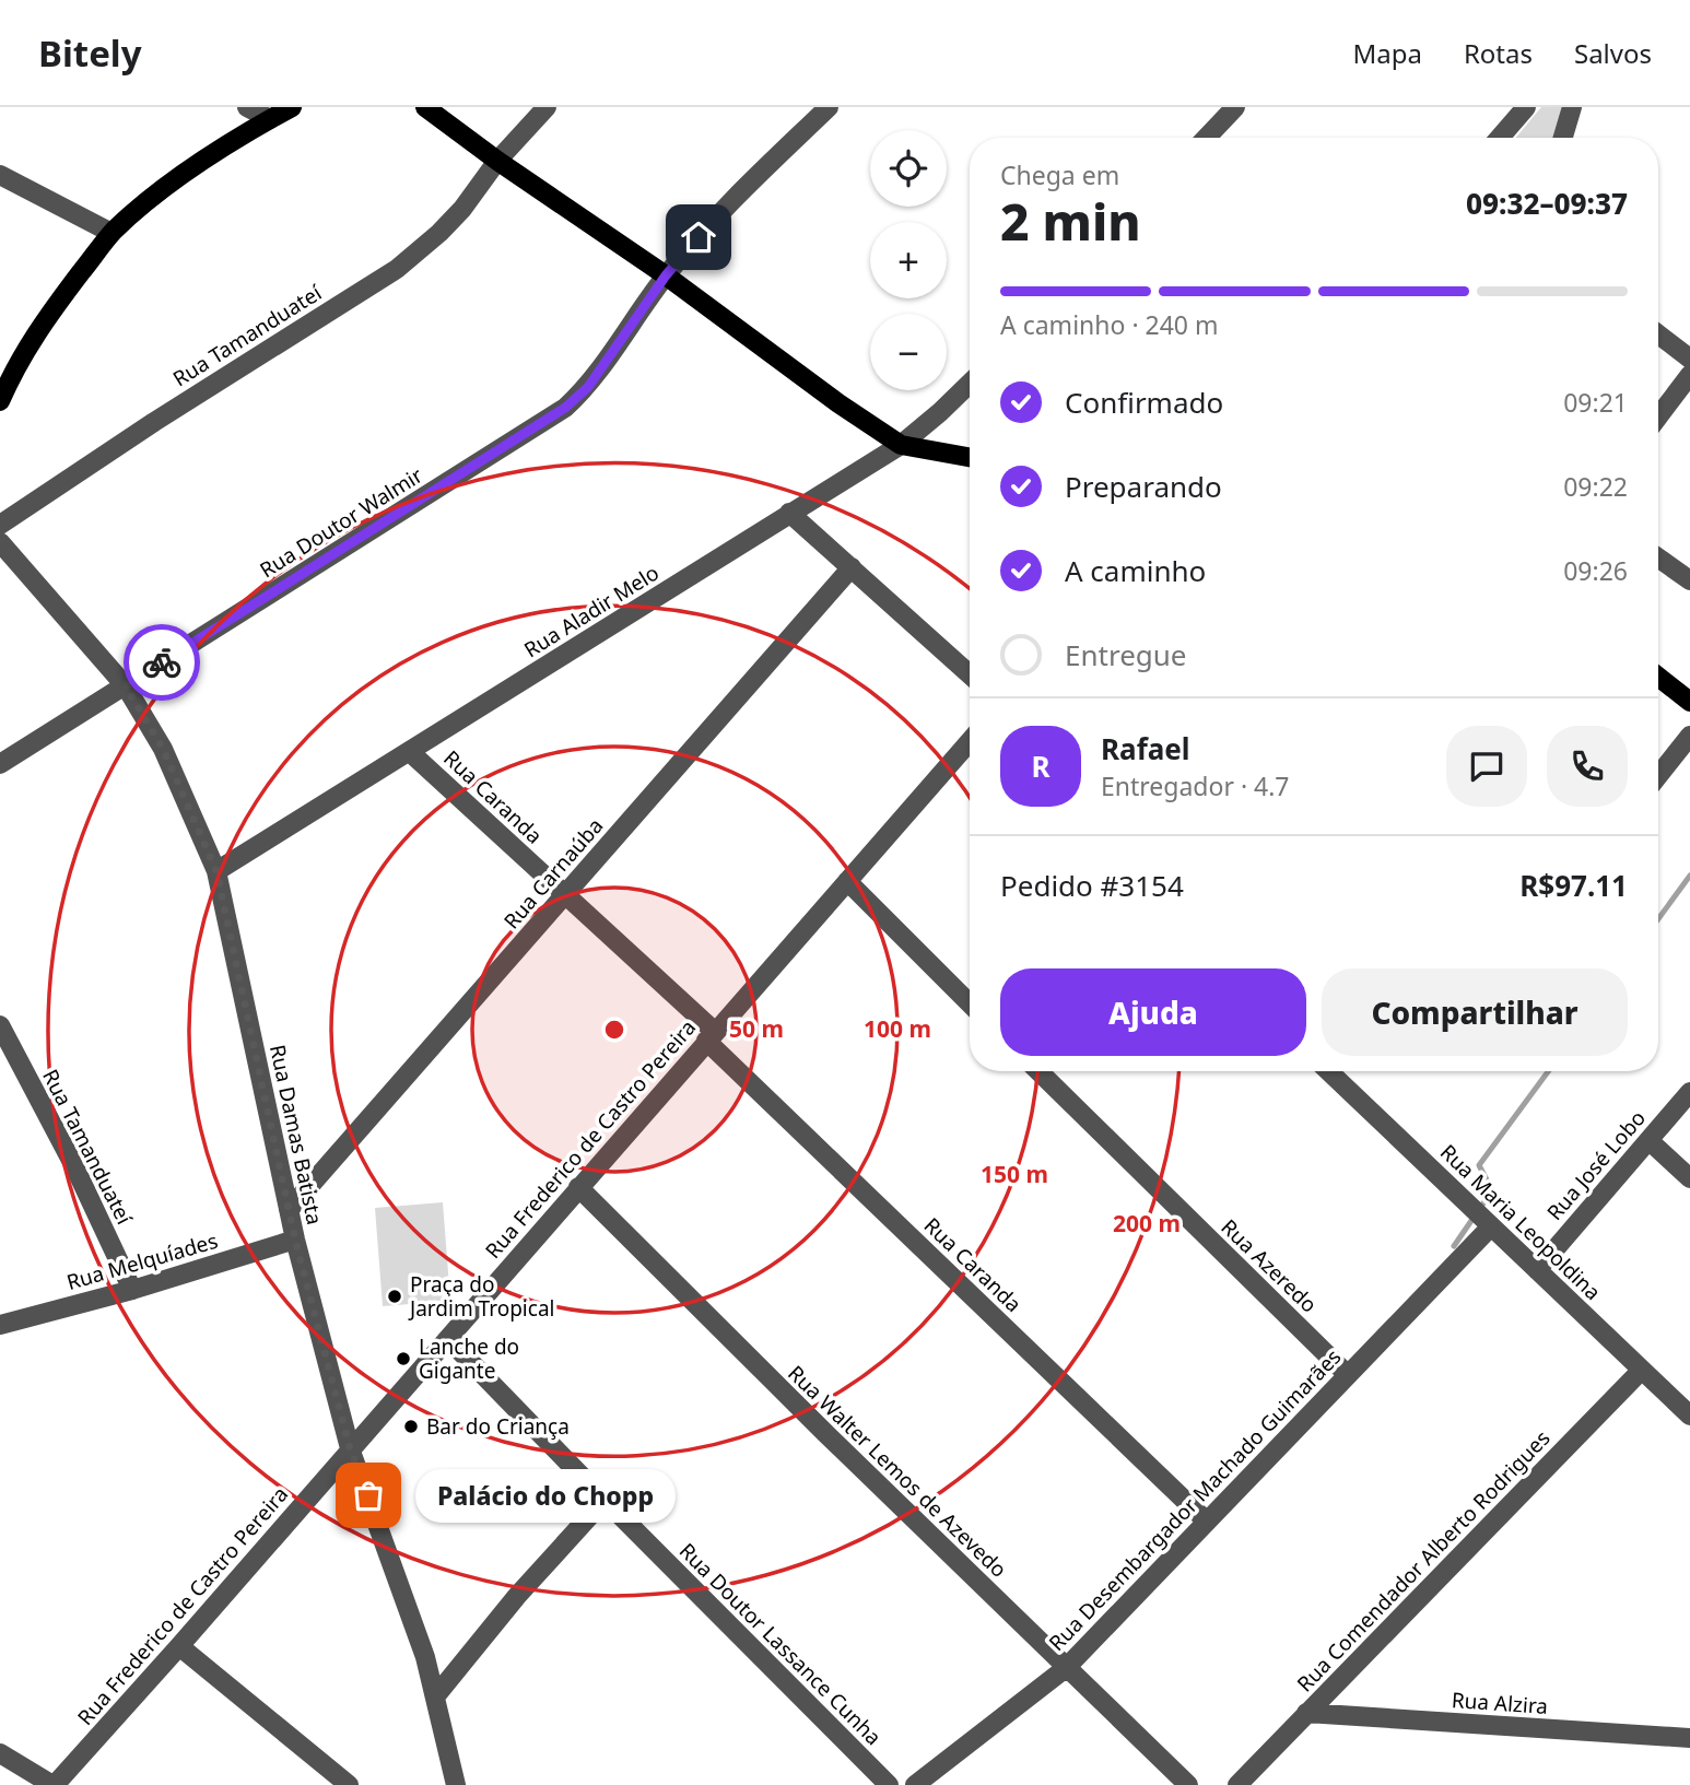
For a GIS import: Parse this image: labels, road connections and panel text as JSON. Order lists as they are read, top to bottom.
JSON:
{
  "streets": {
    "street": [
      "Rua Tamanduateí",
      "Rua Doutor Walmir",
      "Rua Aladir Melo",
      "Rua Caranda",
      "Rua Carnaúba",
      "Rua Damas Batista",
      "Rua Frederico de Castro Pereira",
      "Rua José Lobo",
      "Rua Maria Leopoldina",
      "Rua Melquíades",
      "Rua Azeredo",
      "Rua Walter Lemos de Azevedo",
      "Rua Desembargador Machado Guimarães",
      "Rua Comendador Alberto Rodrigues",
      "Rua Doutor Lassance Cunha",
      "Rua Alzira"
    ]
  },
  "crossings": [
    ["Rua Tamanduateí", "Rua Melquíades"],
    ["Rua Doutor Walmir", "Rua Damas Batista"],
    ["Rua Aladir Melo", "Rua Caranda"],
    ["Rua Aladir Melo", "Rua Damas Batista"],
    ["Rua Caranda", "Rua Carnaúba"],
    ["Rua Caranda", "Rua Frederico de Castro Pereira"],
    ["Rua Caranda", "Rua Desembargador Machado Guimarães"],
    ["Rua Carnaúba", "Rua Damas Batista"],
    ["Rua Damas Batista", "Rua Frederico de Castro Pereira"],
    ["Rua Damas Batista", "Rua Melquíades"],
    ["Rua Frederico de Castro Pereira", "Rua Walter Lemos de Azevedo"],
    ["Rua Frederico de Castro Pereira", "Rua Doutor Lassance Cunha"],
    ["Rua José Lobo", "Rua Maria Leopoldina"],
    ["Rua Maria Leopoldina", "Rua Desembargador Machado Guimarães"],
    ["Rua Maria Leopoldina", "Rua Comendador Alberto Rodrigues"],
    ["Rua Azeredo", "Rua Desembargador Machado Guimarães"],
    ["Rua Walter Lemos de Azevedo", "Rua Desembargador Machado Guimarães"],
    ["Rua Comendador Alberto Rodrigues", "Rua Alzira"]
  ],
  "places": [
    "Praça do Jardim Tropical",
    "Lanche do Gigante",
    "Bar do Criança",
    "Palácio do Chopp"
  ],
  "page": {
    "header": "Bitely",
    "nav": ["Mapa", "Rotas", "Salvos"],
    "map_buttons": ["+", "−"],
    "heading": ["2 min", "Chega em", "09:32–09:37"],
    "panel": [
      "Rafael",
      "Entregador · 4.7",
      "Pedido #3154",
      "R$97.11"
    ],
    "bar": "A caminho · 240 m",
    "list": [
      ["Confirmado", "09:21"],
      ["Preparando", "09:22"],
      ["A caminho", "09:26"],
      "Entregue"
    ],
    "round": "R",
    "buttons": ["Ajuda", "Compartilhar"],
    "bubble": "Palácio do Chopp"
  },
  "rings": [
    "50 m",
    "100 m",
    "150 m",
    "200 m"
  ]
}
